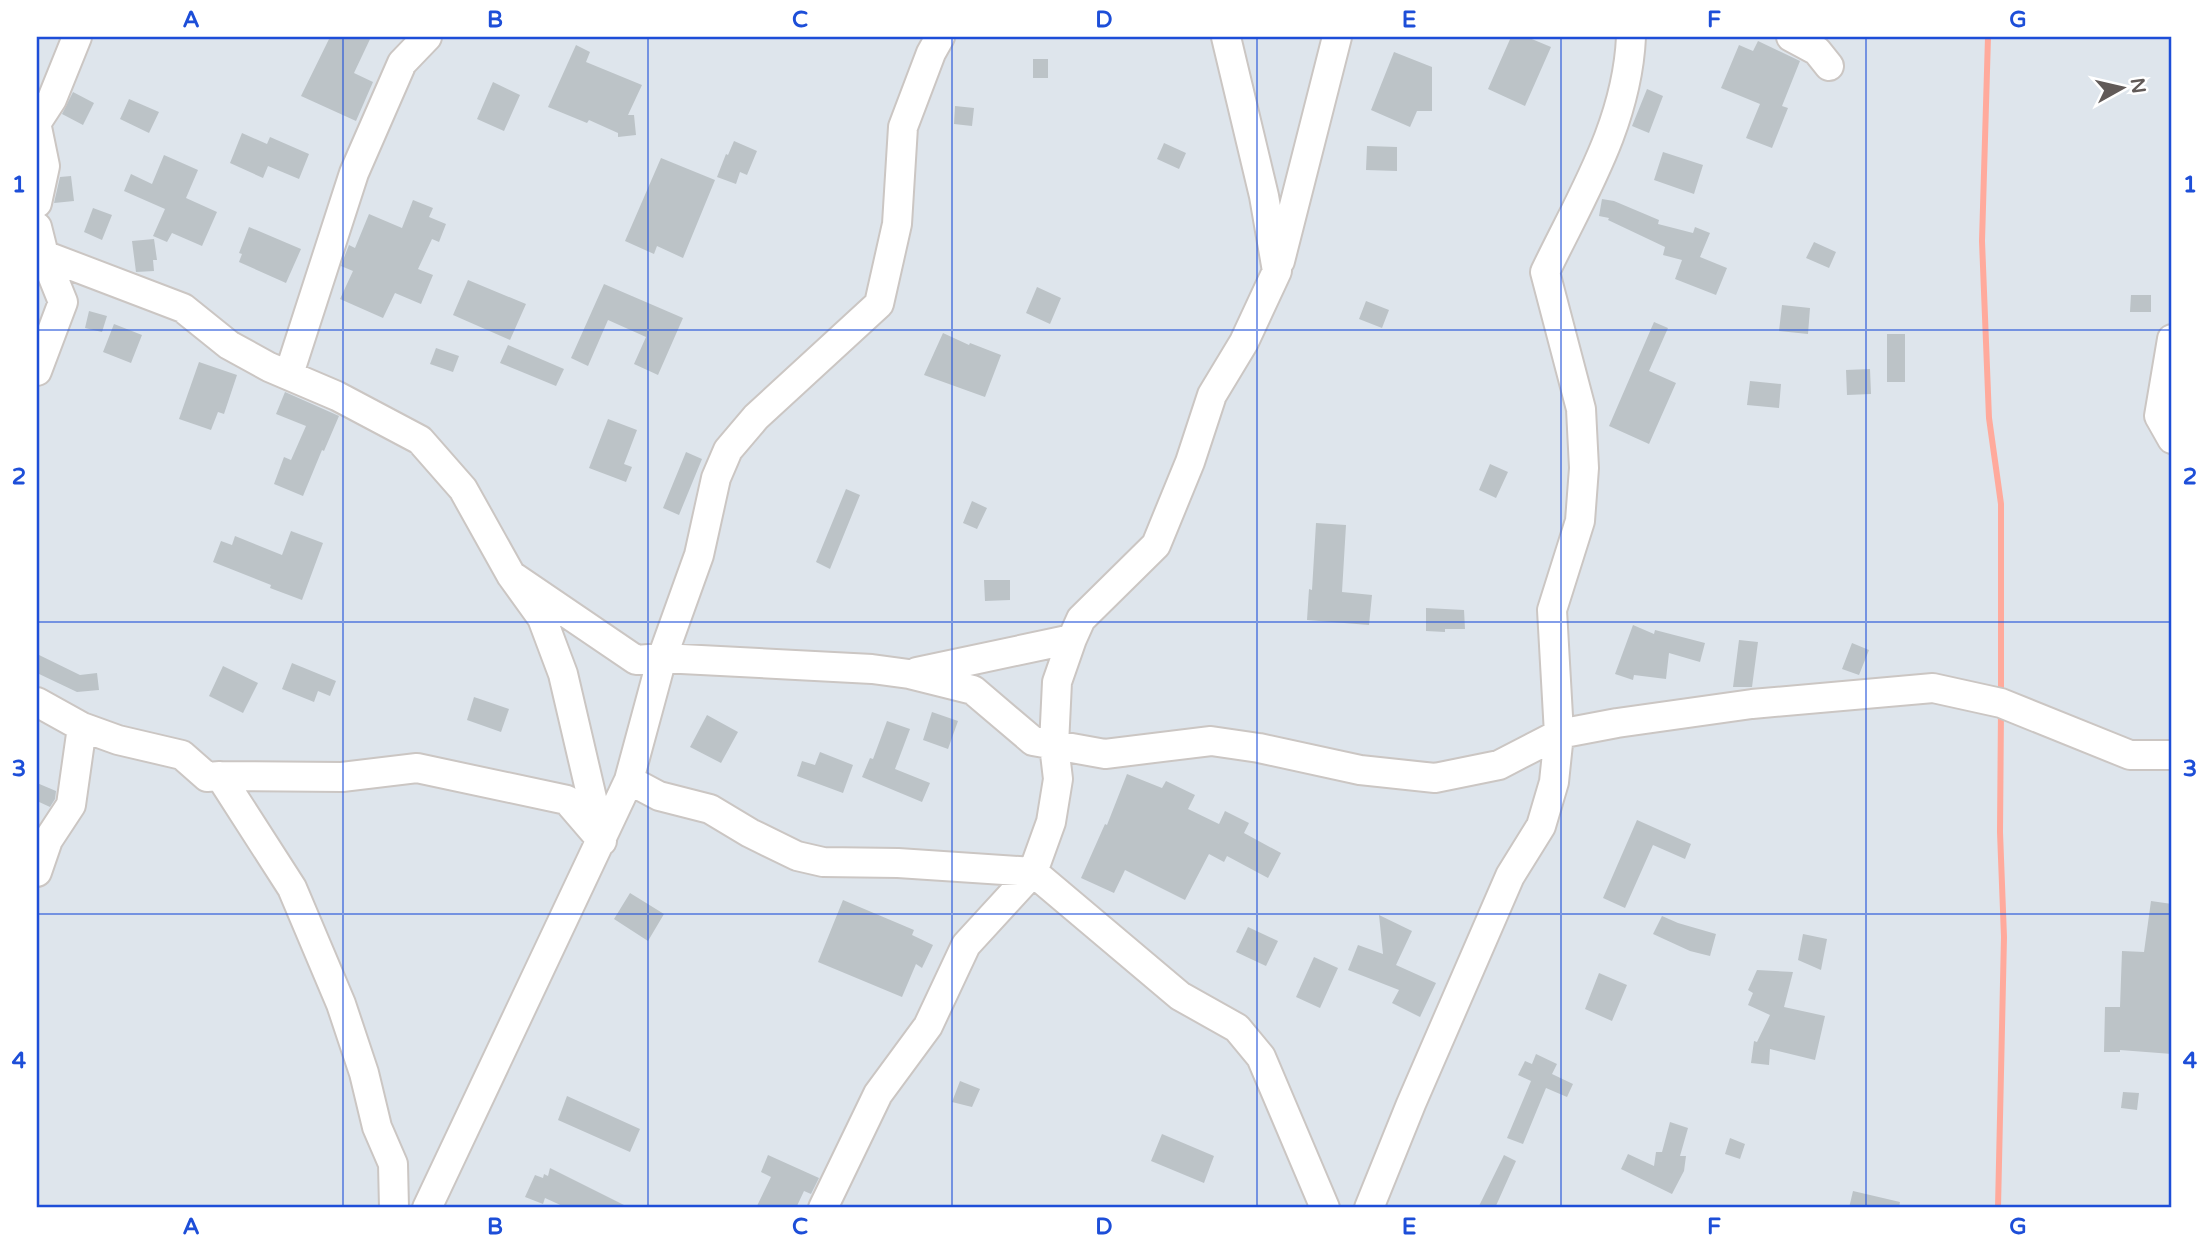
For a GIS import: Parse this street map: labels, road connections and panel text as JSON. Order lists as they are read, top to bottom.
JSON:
{
  "north": "right",
  "grid": {
    "columns": [
      "A",
      "B",
      "C",
      "D",
      "E",
      "F",
      "G"
    ],
    "rows": [
      "1",
      "2",
      "3",
      "4"
    ]
  }
}
